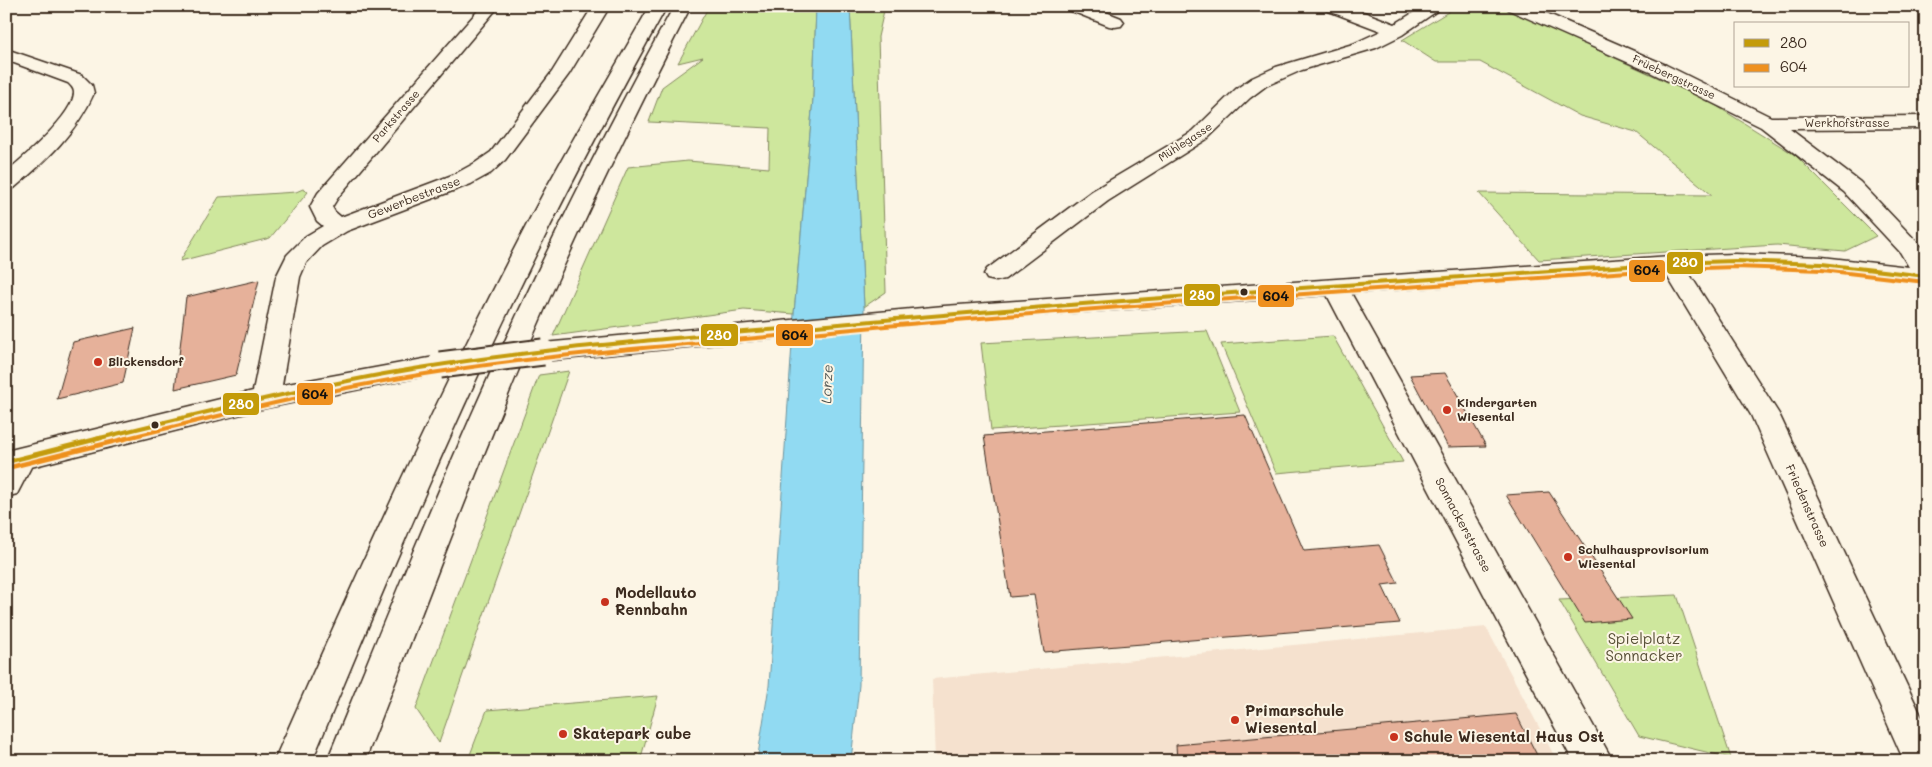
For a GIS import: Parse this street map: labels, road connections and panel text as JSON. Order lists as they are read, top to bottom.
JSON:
{
  "streets": {
    "main road": [
      "Früebergstrasse",
      "Parkstrasse",
      "Werkhofstrasse",
      "Mühlegasse",
      "Gewerbestrasse",
      "Friedenstrasse",
      "Sonnackerstrasse"
    ]
  },
  "crossings": [
    ["Früebergstrasse", "Werkhofstrasse"],
    ["Parkstrasse", "Gewerbestrasse"]
  ],
  "water": ["Lorze"],
  "parks": ["Spielplatz Sonnacker"],
  "places": [
    "Blickensdorf",
    "Kindergarten Wiesental",
    "Schulhausprovisorium Wiesental",
    "Modellauto Rennbahn",
    "Primarschule Wiesental",
    "Skatepark cube",
    "Schule Wiesental Haus Ost"
  ],
  "lines": ["transit line 280", "transit line 604"],
  "legend": ["280", "604"]
}
